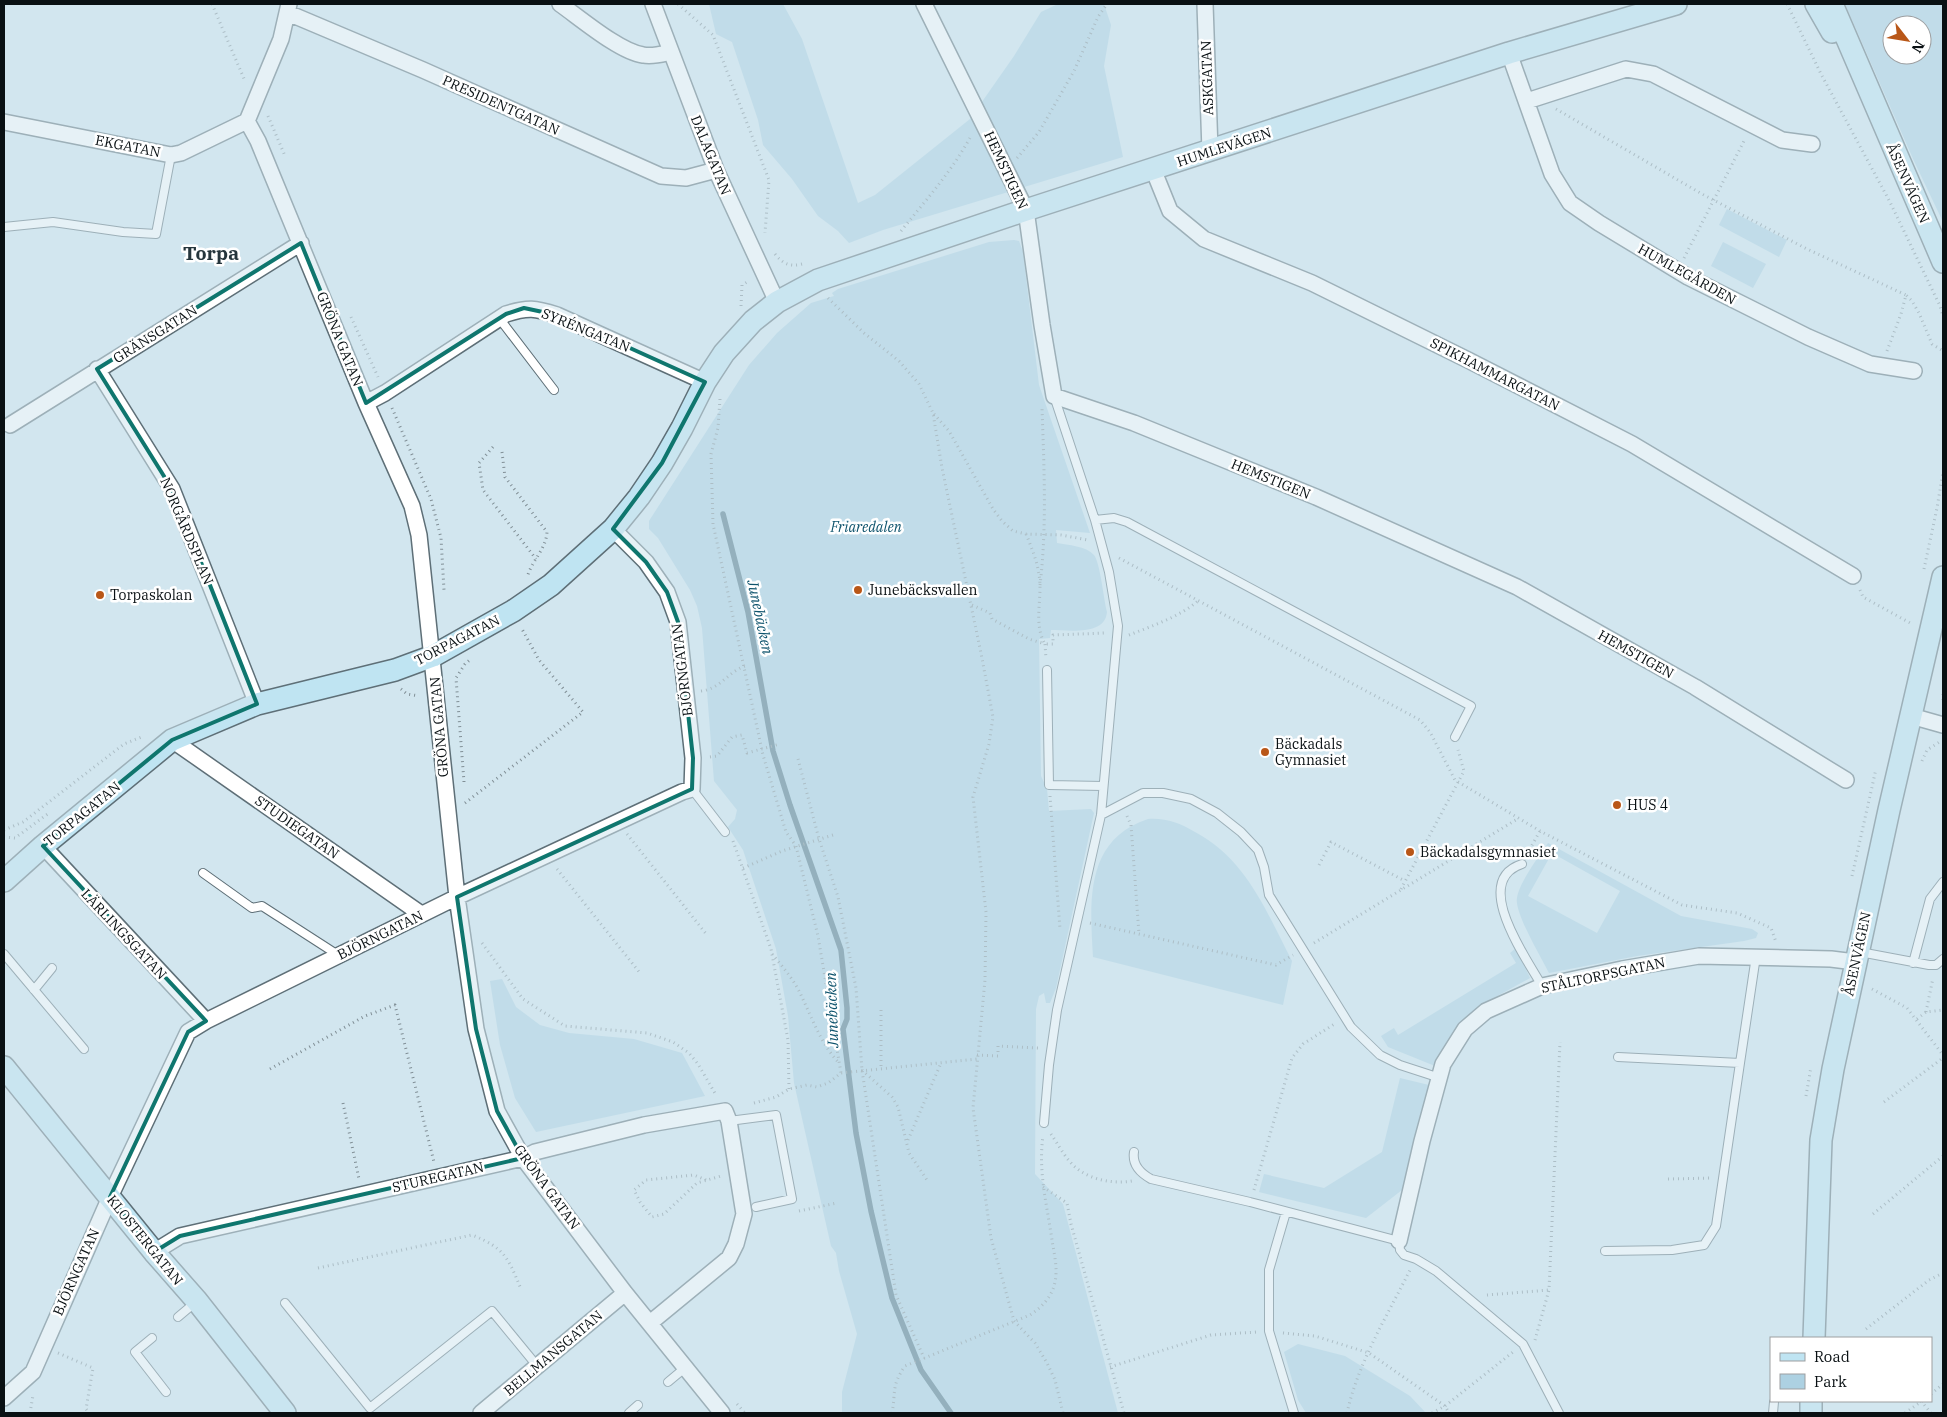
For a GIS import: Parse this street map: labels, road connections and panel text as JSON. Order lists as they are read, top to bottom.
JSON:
{
  "streets": {
    "street": [
      "ASKGATAN",
      "PRESIDENTGATAN",
      "EKGATAN",
      "HUMLEVÄGEN",
      "DALAGATAN",
      "HEMSTIGEN",
      "ÅSENVÄGEN",
      "HUMLEGÅRDEN",
      "SYRÉNGATAN",
      "GRÄNSGATAN",
      "GRÖNA GATAN",
      "SPIKHAMMARGATAN",
      "NORGÅRDSPLAN",
      "TORPAGATAN",
      "BJÖRNGATAN",
      "STUDIEGATAN",
      "LÄRLINGSGATAN",
      "STÅLTORPSGATAN",
      "STUREGATAN",
      "KLOSTERGATAN",
      "BELLMANSGATAN"
    ]
  },
  "crossings": [
    ["ASKGATAN", "HUMLEVÄGEN"],
    ["PRESIDENTGATAN", "DALAGATAN"],
    ["EKGATAN", "GRÖNA GATAN"],
    ["HUMLEVÄGEN", "DALAGATAN"],
    ["HUMLEVÄGEN", "HEMSTIGEN"],
    ["HUMLEVÄGEN", "HUMLEGÅRDEN"],
    ["HUMLEVÄGEN", "SPIKHAMMARGATAN"],
    ["HUMLEVÄGEN", "TORPAGATAN"],
    ["DALAGATAN", "TORPAGATAN"],
    ["ÅSENVÄGEN", "STÅLTORPSGATAN"],
    ["SYRÉNGATAN", "GRÖNA GATAN"],
    ["SYRÉNGATAN", "TORPAGATAN"],
    ["GRÄNSGATAN", "GRÖNA GATAN"],
    ["GRÄNSGATAN", "NORGÅRDSPLAN"],
    ["GRÖNA GATAN", "TORPAGATAN"],
    ["GRÖNA GATAN", "BJÖRNGATAN"],
    ["GRÖNA GATAN", "STUREGATAN"],
    ["GRÖNA GATAN", "BELLMANSGATAN"],
    ["NORGÅRDSPLAN", "TORPAGATAN"],
    ["TORPAGATAN", "BJÖRNGATAN"],
    ["TORPAGATAN", "STUDIEGATAN"],
    ["TORPAGATAN", "LÄRLINGSGATAN"],
    ["BJÖRNGATAN", "STUDIEGATAN"],
    ["BJÖRNGATAN", "LÄRLINGSGATAN"],
    ["BJÖRNGATAN", "KLOSTERGATAN"],
    ["STUREGATAN", "KLOSTERGATAN"]
  ],
  "districts": ["Torpa"],
  "water": ["Junebäcken"],
  "parks": ["Friaredalen"],
  "places": [
    "Junebäcksvallen",
    "Torpaskolan",
    "Bäckadals Gymnasiet",
    "HUS 4",
    "Bäckadalsgymnasiet"
  ],
  "legend": ["Road", "Park"],
  "north": "bottom right"
}
